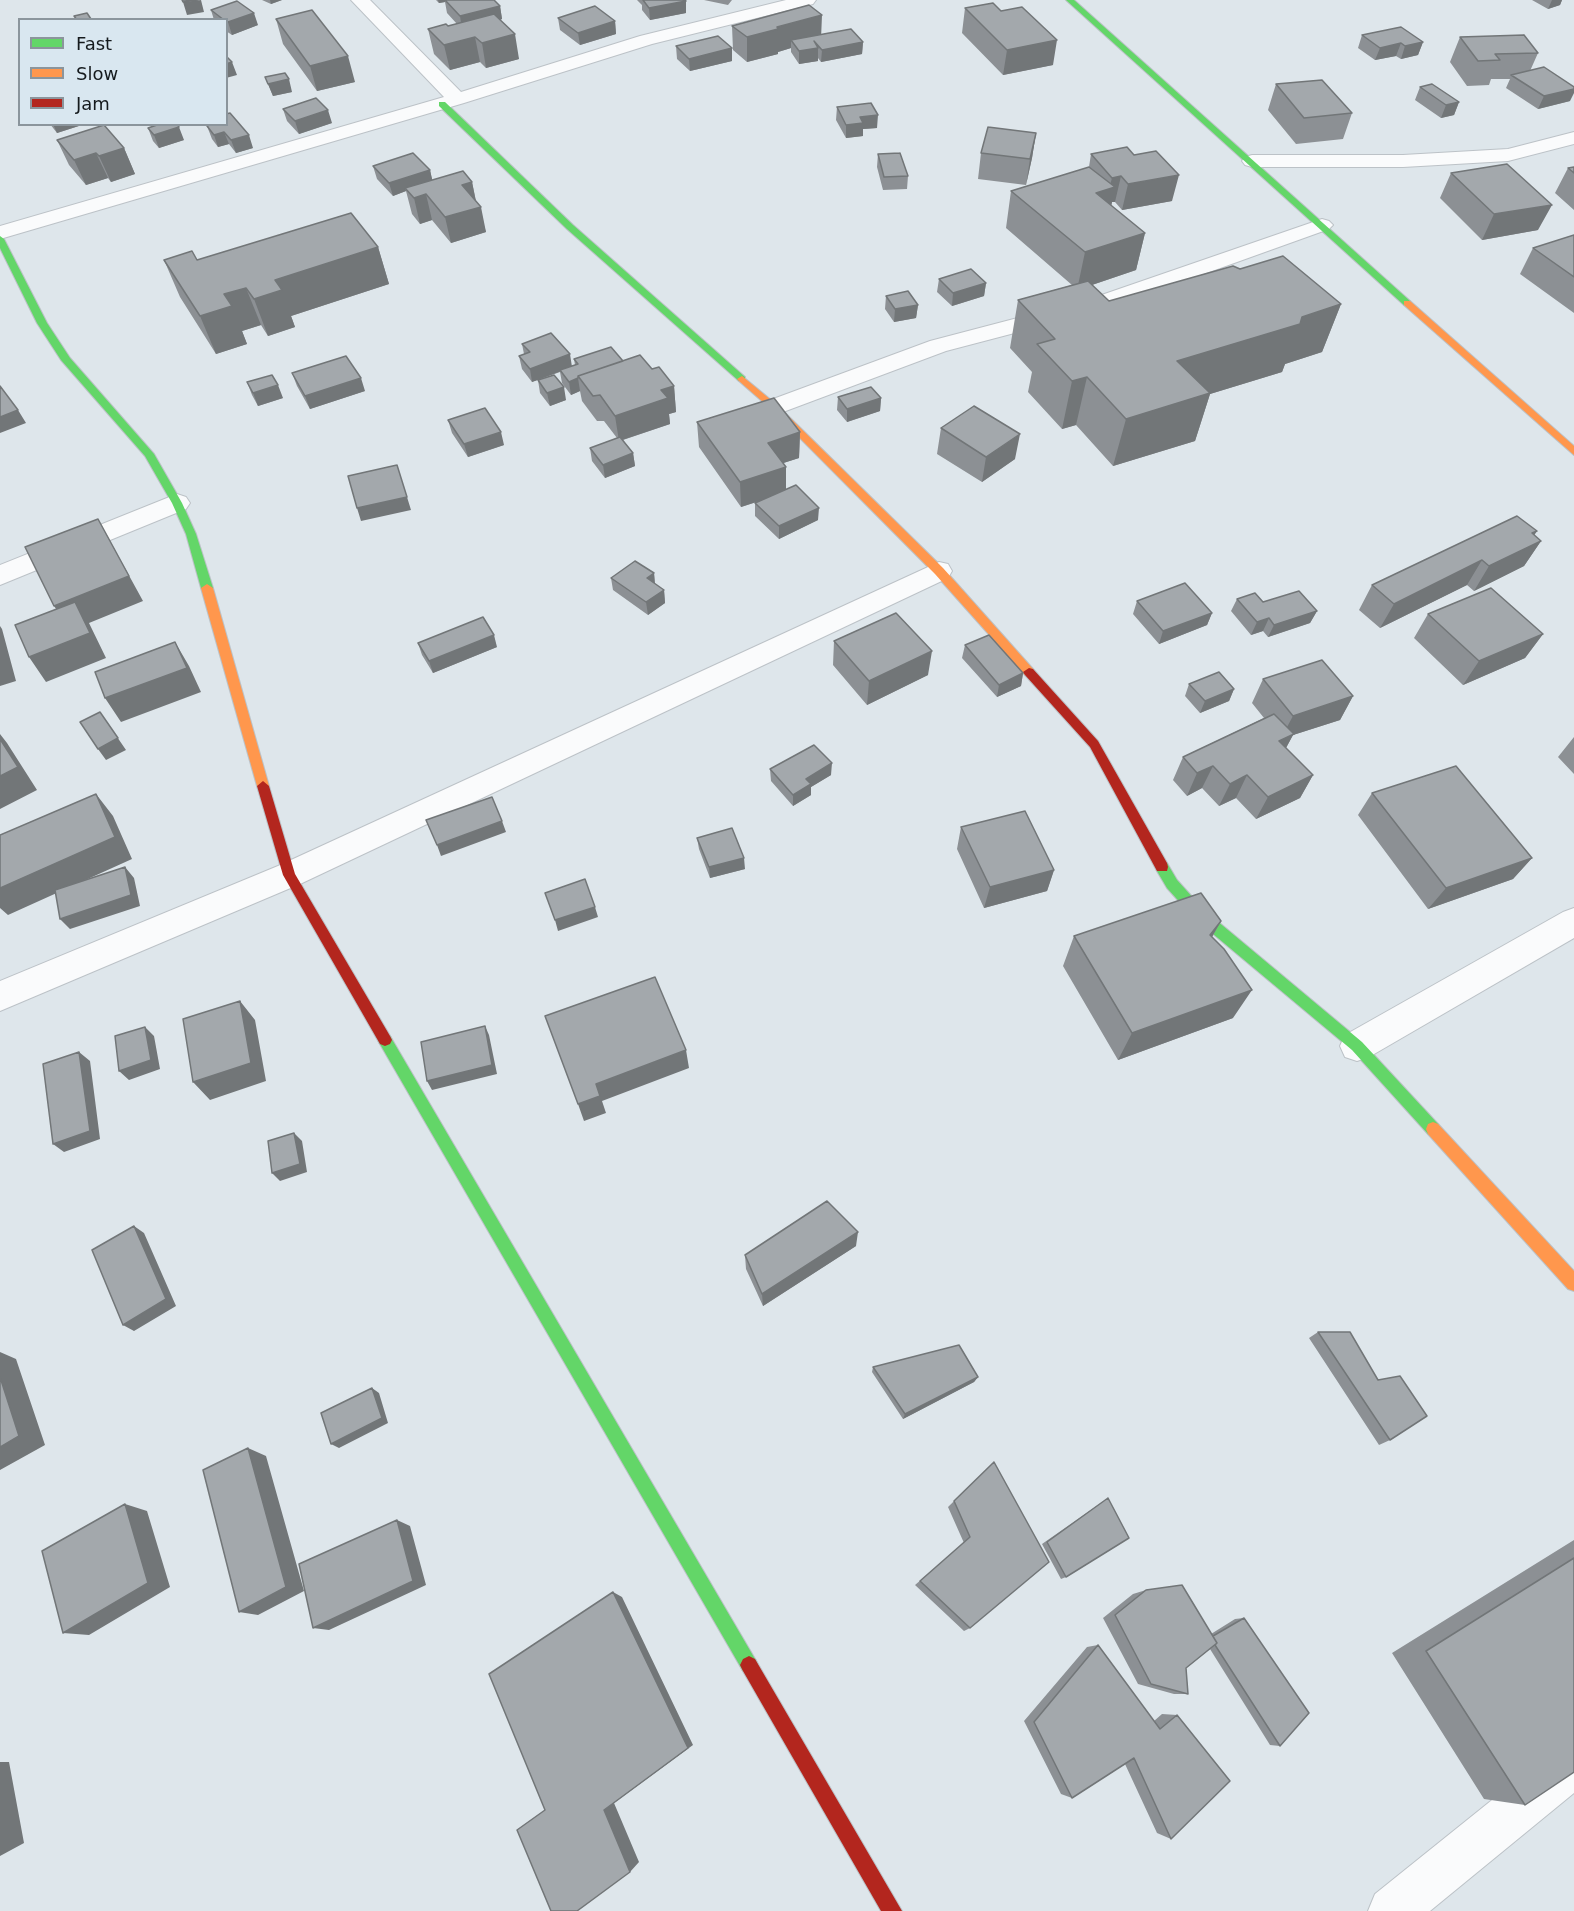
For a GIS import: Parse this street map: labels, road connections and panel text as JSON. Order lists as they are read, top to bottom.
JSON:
{
  "legend": ["Fast", "Slow", "Jam"]
}
